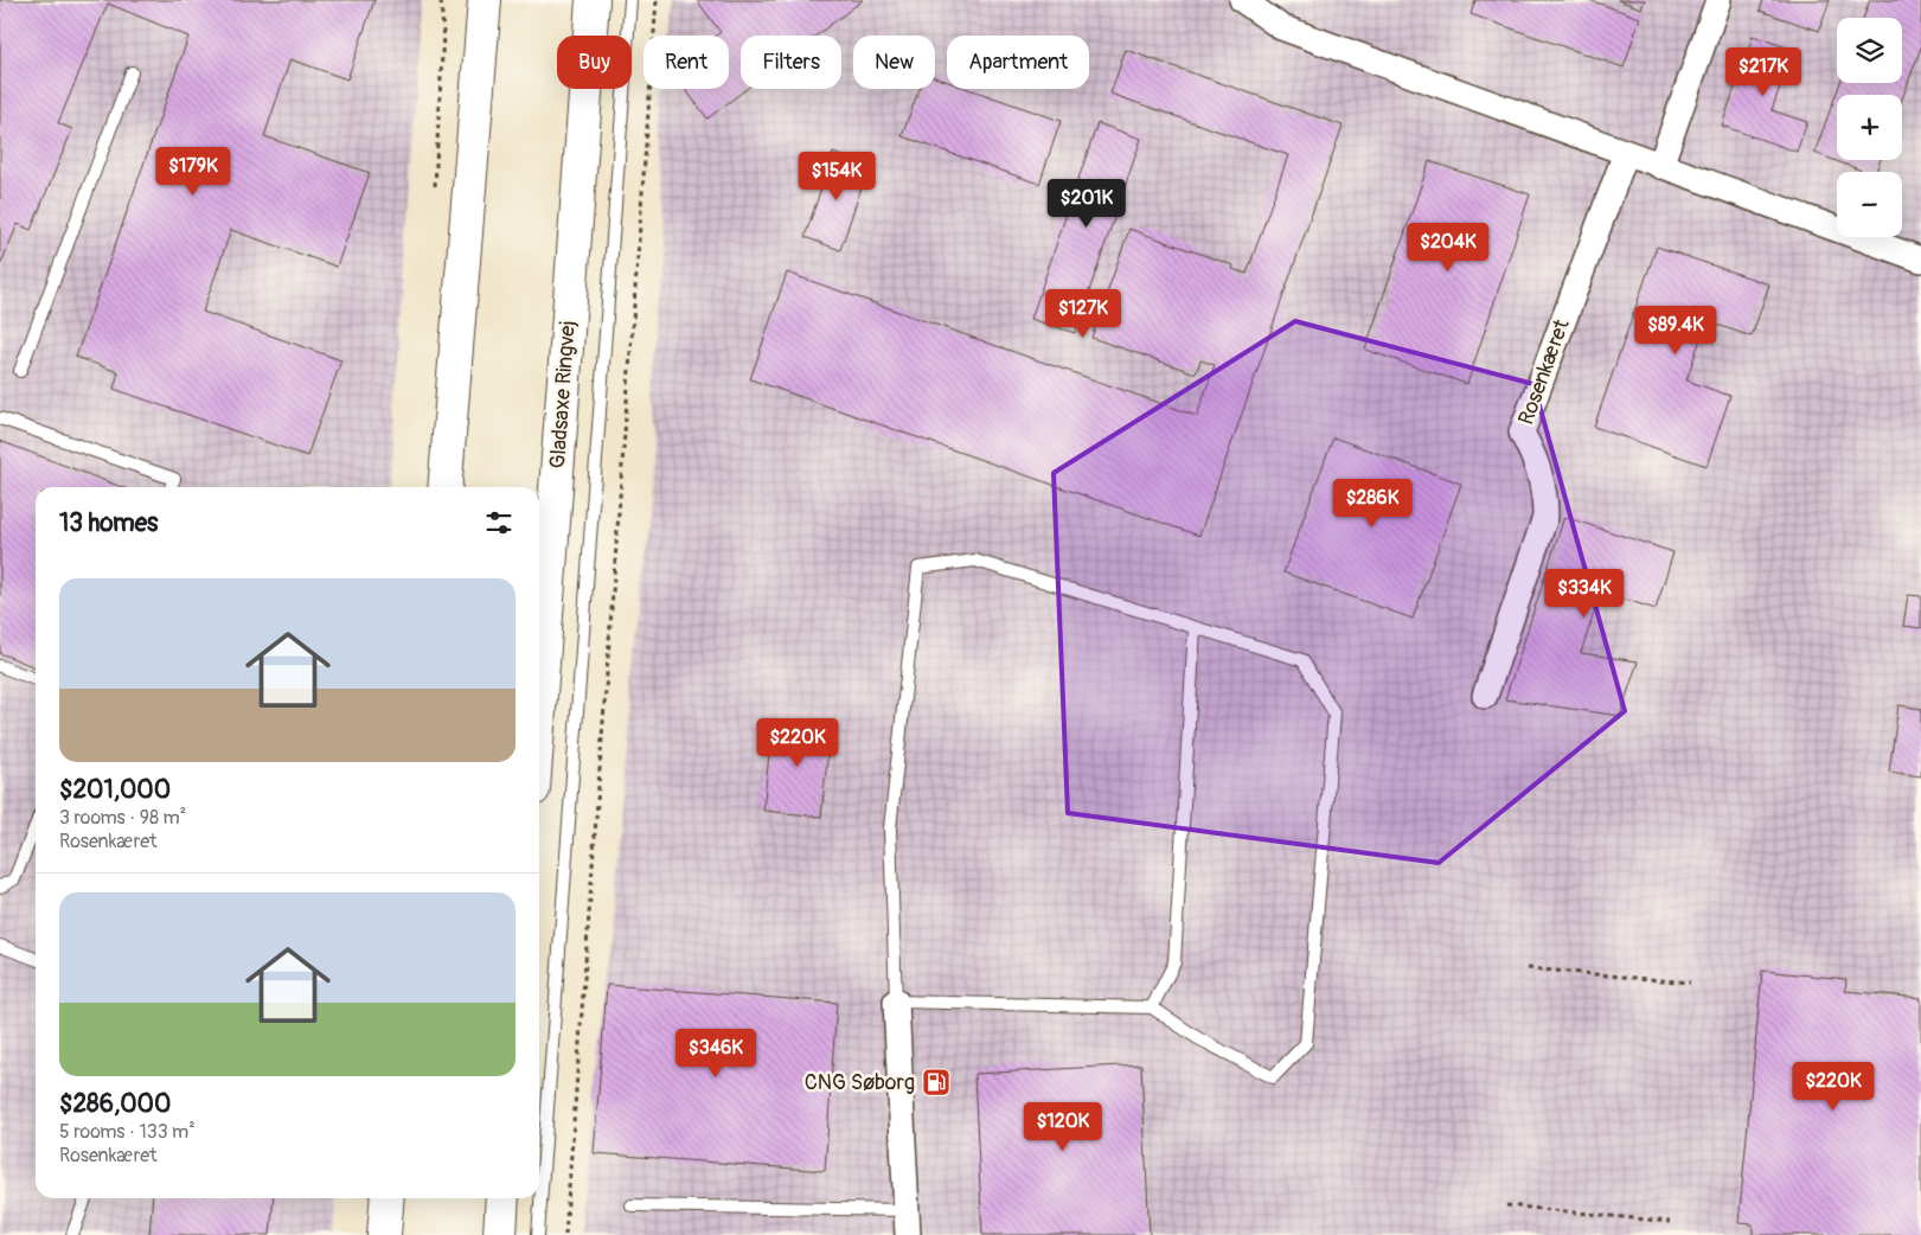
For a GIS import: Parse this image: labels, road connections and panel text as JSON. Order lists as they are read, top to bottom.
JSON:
{
  "streets": {
    "main road": ["Gladsaxe Ringvej"],
    "street": ["Rosenkæret"]
  },
  "places": {
    "fuel station": ["CNG Søborg"]
  },
  "page": {
    "map_buttons": ["+", "−"],
    "chip": [
      "Buy",
      "Rent",
      "Filters",
      "New",
      "Apartment"
    ],
    "price": [
      "$217K",
      "$179K",
      "$154K",
      "$201K",
      "$204K",
      "$127K",
      "$89.4K",
      "$286K",
      "$334K",
      "$220K",
      "$346K",
      "$220K",
      "$120K"
    ],
    "heading": "13 homes",
    "list": [
      {
        "name": "$201,000",
        "note": "3 rooms · 98 m² · Rosenkæret"
      },
      {
        "name": "$286,000",
        "note": "5 rooms · 133 m² · Rosenkæret"
      }
    ]
  }
}
